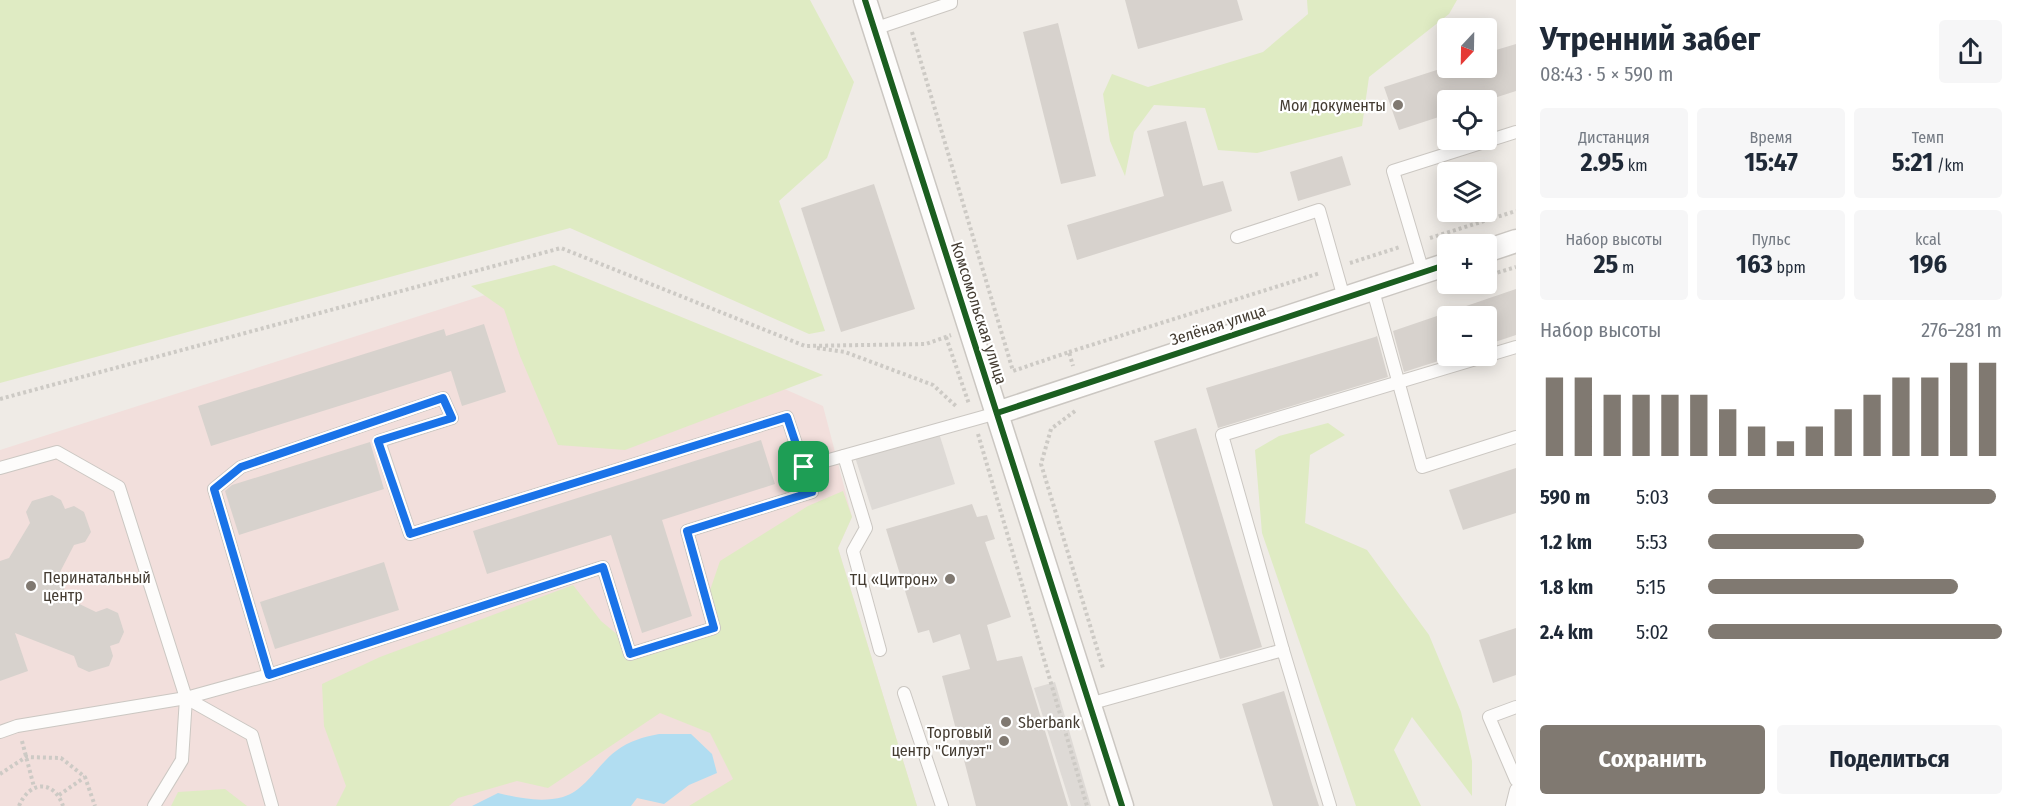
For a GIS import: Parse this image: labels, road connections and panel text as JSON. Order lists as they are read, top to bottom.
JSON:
{
  "streets": {
    "street": ["Комсомольская улица", "Зелёная улица"]
  },
  "crossings": [
    ["Комсомольская улица", "Зелёная улица"]
  ],
  "places": [
    "Мои документы",
    "ТЦ «Цитрон»",
    "Перинатальный центр",
    "Sberbank",
    "Торговый центр \"Силуэт\""
  ],
  "north": "bottom",
  "page": {
    "heading": ["Утренний забег", "08:43 · 5 × 590 m"],
    "map_buttons": ["+", "−"],
    "stats": [
      ["Дистанция", "2.95 km"],
      ["Время", "15:47"],
      ["Темп", "5:21 /km"],
      ["Набор высоты", "25 m"],
      ["Пульс", "163 bpm"],
      ["kcal", "196"]
    ],
    "chart": ["Набор высоты", "276–281 m"],
    "list": [
      {
        "name": "590 m",
        "note": "5:03"
      },
      {
        "name": "1.2 km",
        "note": "5:53"
      },
      {
        "name": "1.8 km",
        "note": "5:15"
      },
      {
        "name": "2.4 km",
        "note": "5:02"
      }
    ],
    "buttons": ["Сохранить", "Поделиться"]
  }
}
